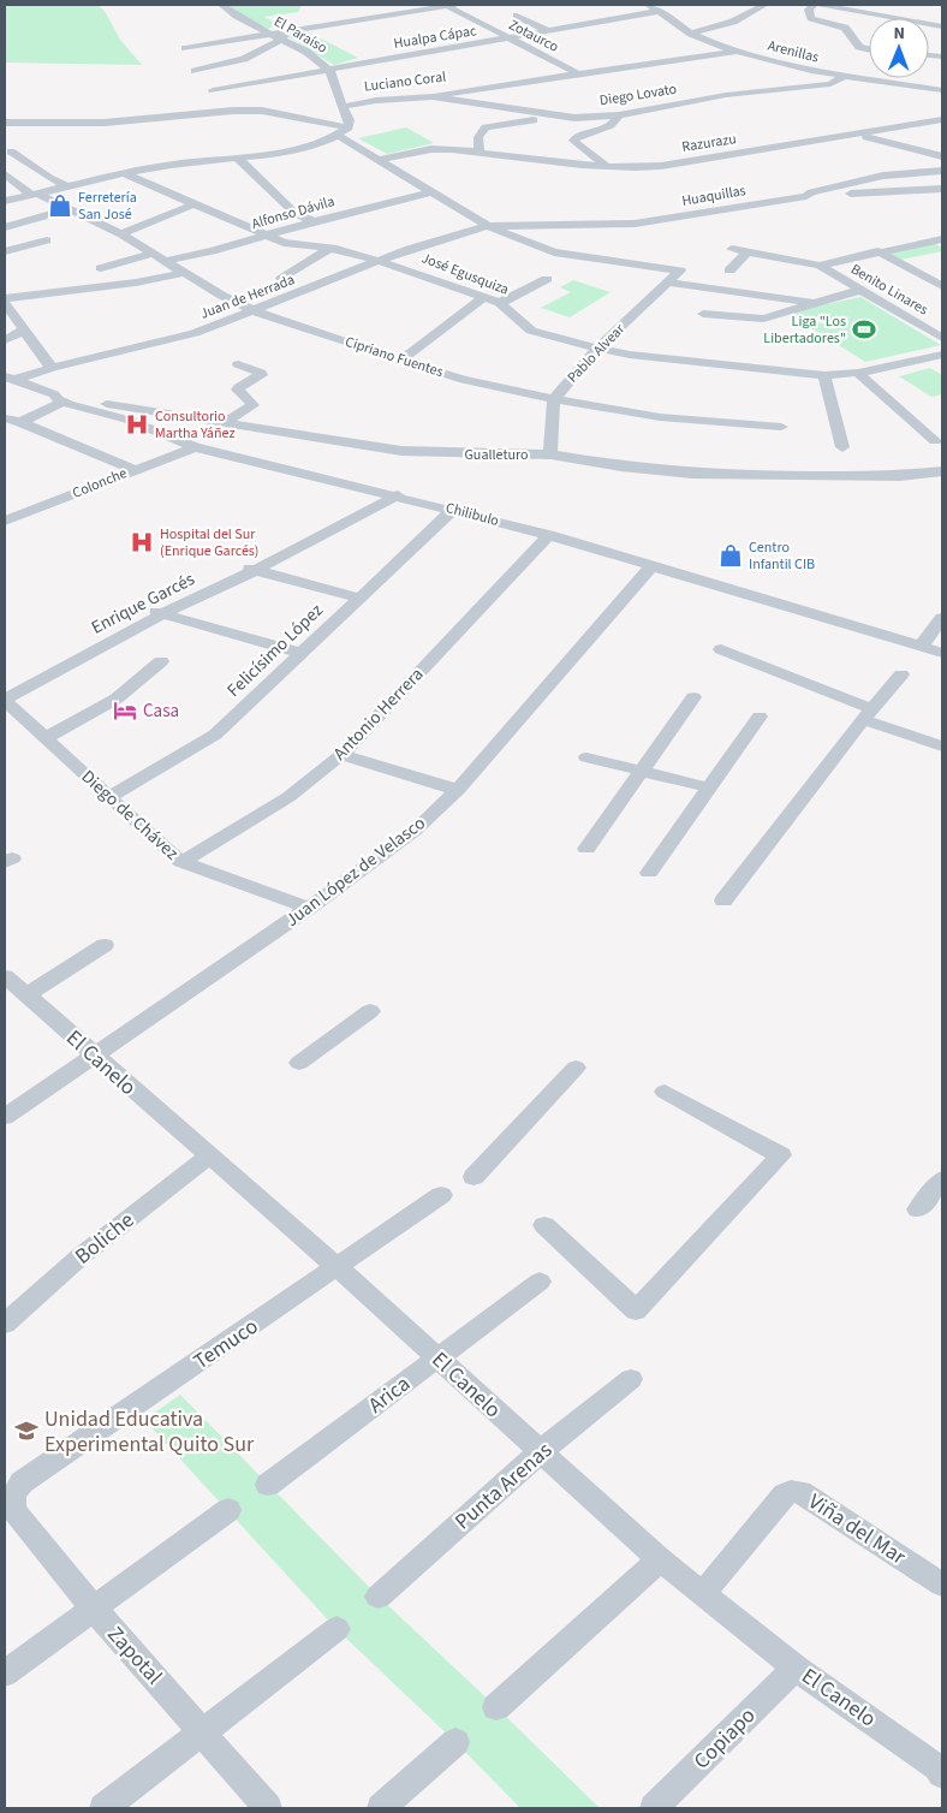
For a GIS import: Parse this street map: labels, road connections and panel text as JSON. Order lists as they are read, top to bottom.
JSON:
{
  "streets": {
    "street": [
      "El Paraíso",
      "Zotaurco",
      "Hualpa Cápac",
      "Arenillas",
      "Luciano Coral",
      "Diego Lovato",
      "Razurazu",
      "Huaquillas",
      "Alfonso Dávila",
      "José Egusquiza",
      "Benito Linares",
      "Juan de Herrada",
      "Pablo Alvear",
      "Cipriano Fuentes",
      "Gualleturo",
      "Colonche",
      "Chilibulo",
      "Enrique Garcés",
      "Felicísimo López",
      "Antonio Herrera",
      "Diego de Chávez",
      "Juan López de Velasco",
      "El Canelo",
      "Boliche",
      "Temuco",
      "Arica",
      "Punta Arenas",
      "Viña del Mar",
      "Zapotal",
      "Copiapo"
    ]
  },
  "crossings": [
    ["El Paraíso", "Hualpa Cápac"],
    ["El Paraíso", "Luciano Coral"],
    ["Zotaurco", "Hualpa Cápac"],
    ["Zotaurco", "Luciano Coral"],
    ["Hualpa Cápac", "Arenillas"],
    ["Arenillas", "Luciano Coral"],
    ["Arenillas", "Diego Lovato"],
    ["Luciano Coral", "Diego Lovato"],
    ["Huaquillas", "Juan de Herrada"],
    ["Alfonso Dávila", "José Egusquiza"],
    ["Alfonso Dávila", "Cipriano Fuentes"],
    ["José Egusquiza", "Juan de Herrada"],
    ["José Egusquiza", "Pablo Alvear"],
    ["Juan de Herrada", "Cipriano Fuentes"],
    ["Juan de Herrada", "Chilibulo"],
    ["Pablo Alvear", "Cipriano Fuentes"],
    ["Pablo Alvear", "Gualleturo"],
    ["Gualleturo", "Chilibulo"],
    ["Colonche", "Chilibulo"],
    ["Chilibulo", "Enrique Garcés"],
    ["Chilibulo", "Felicísimo López"],
    ["Chilibulo", "Antonio Herrera"],
    ["Chilibulo", "Juan López de Velasco"],
    ["Enrique Garcés", "Diego de Chávez"],
    ["Felicísimo López", "Diego de Chávez"],
    ["Antonio Herrera", "Diego de Chávez"],
    ["Diego de Chávez", "Juan López de Velasco"],
    ["Juan López de Velasco", "El Canelo"],
    ["El Canelo", "Boliche"],
    ["El Canelo", "Temuco"],
    ["El Canelo", "Arica"],
    ["El Canelo", "Punta Arenas"],
    ["El Canelo", "Viña del Mar"],
    ["El Canelo", "Copiapo"],
    ["Temuco", "Zapotal"]
  ],
  "places": {
    "shop": ["Ferretería San José", "Centro Infantil CIB"],
    "sports": ["Liga \"Los Libertadores\""],
    "hospital": ["Consultorio Martha Yáñez", "Hospital del Sur (Enrique Garcés)"],
    "hotel": ["Casa"],
    "school or university": ["Unidad Educativa Experimental Quito Sur"]
  },
  "north": "top"
}
